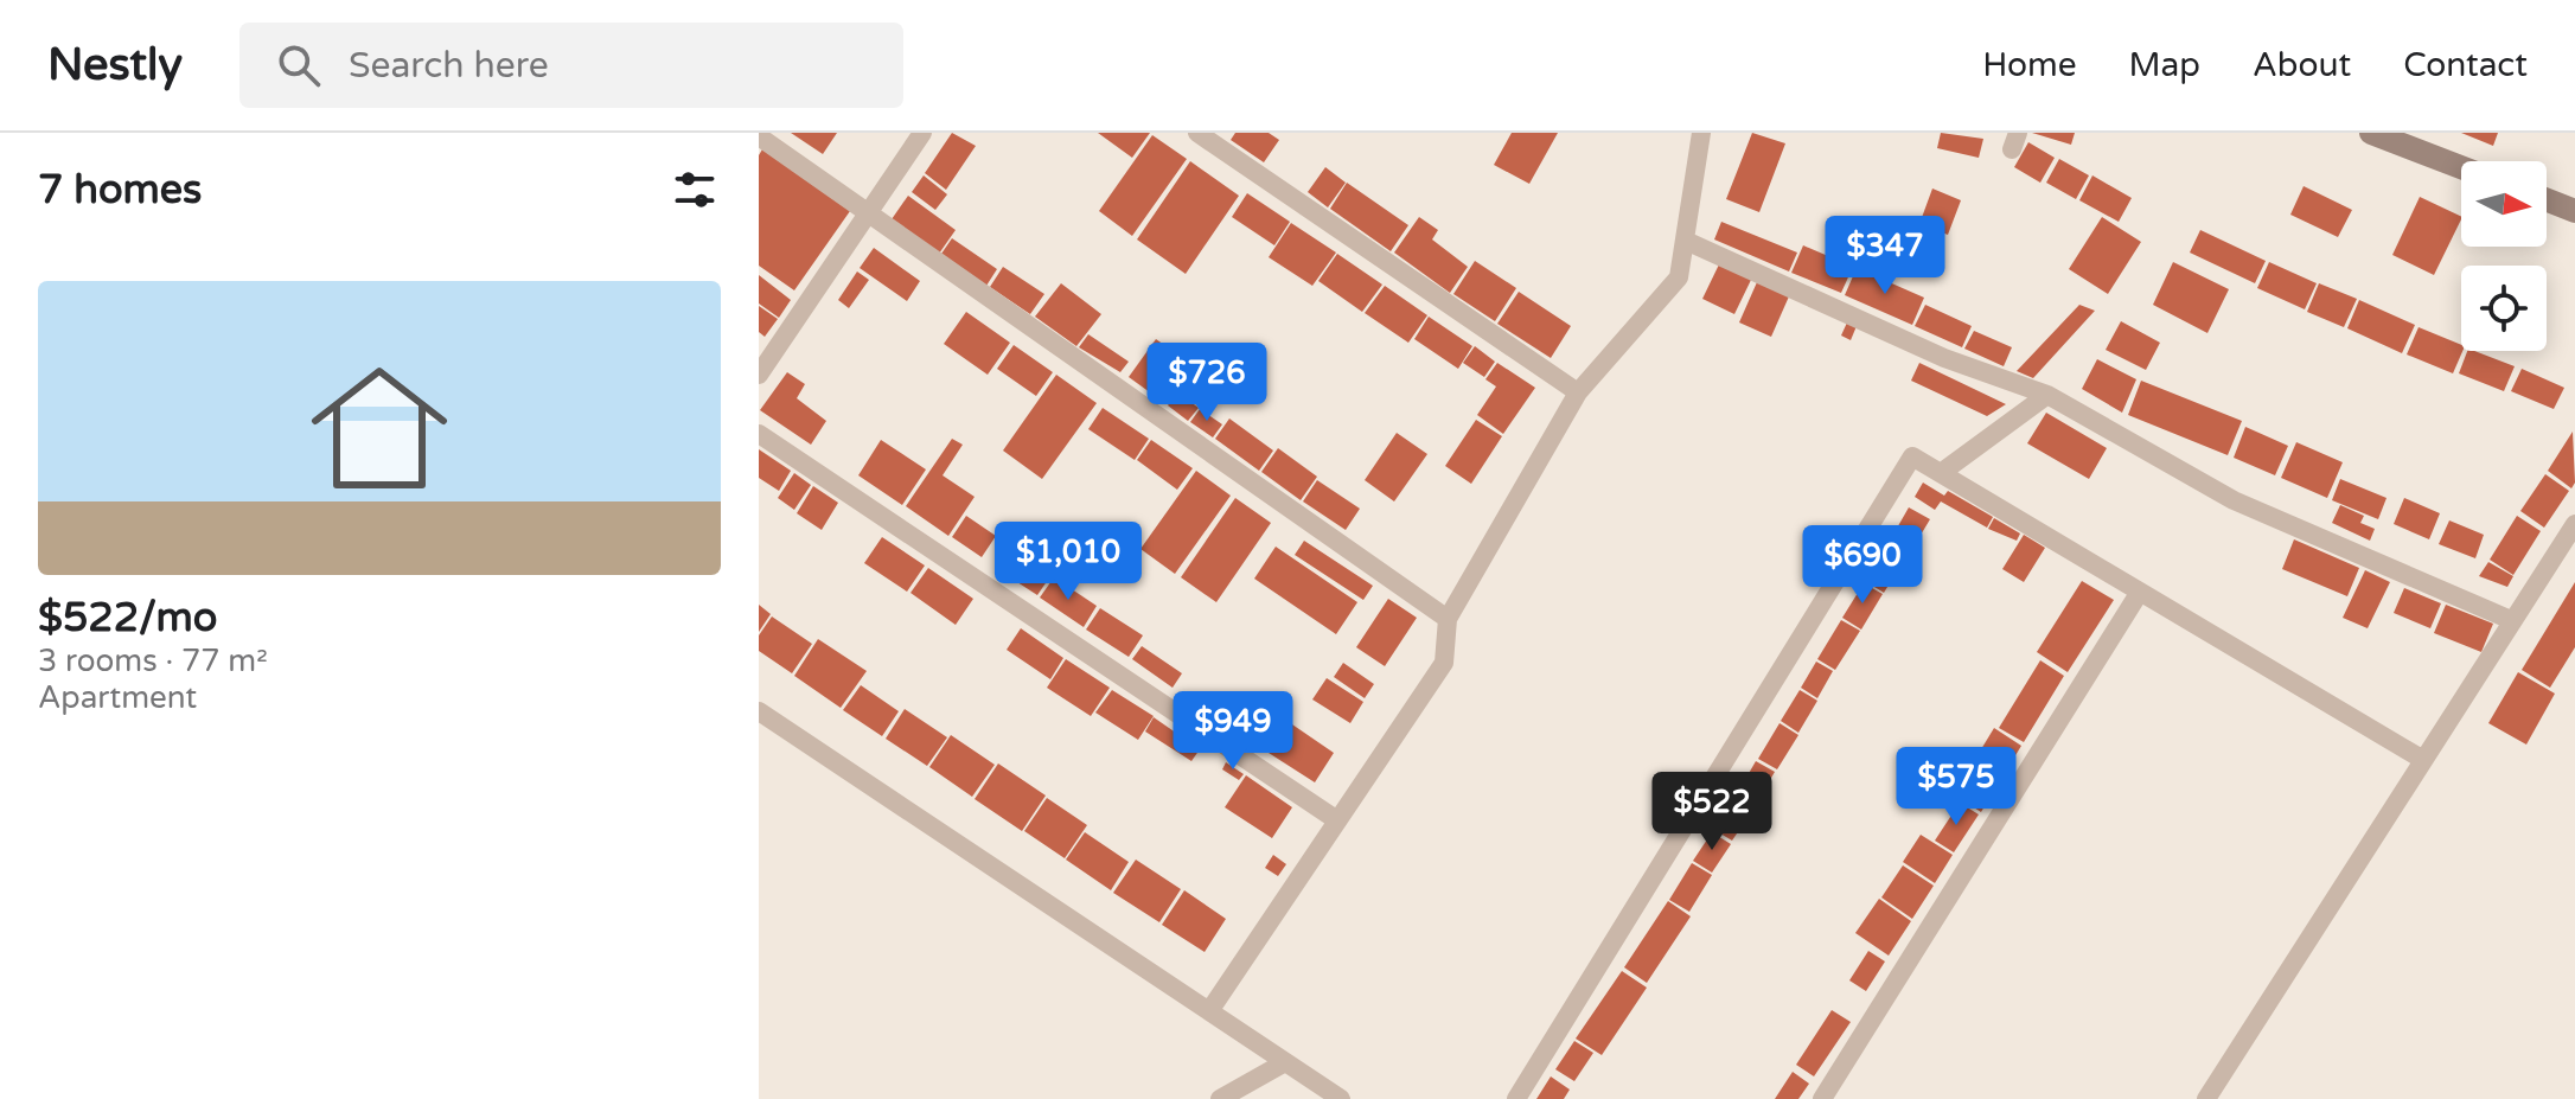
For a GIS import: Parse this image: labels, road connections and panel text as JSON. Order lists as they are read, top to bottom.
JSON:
{
  "north": "right",
  "page": {
    "header": "Nestly",
    "search": "Search here",
    "nav": [
      "Home",
      "Map",
      "About",
      "Contact"
    ],
    "heading": "7 homes",
    "price": [
      "$347",
      "$726",
      "$1,010",
      "$690",
      "$949",
      "$575",
      "$522"
    ],
    "list": [
      {
        "name": "$522/mo",
        "note": "3 rooms · 77 m² · Apartment"
      }
    ]
  }
}
